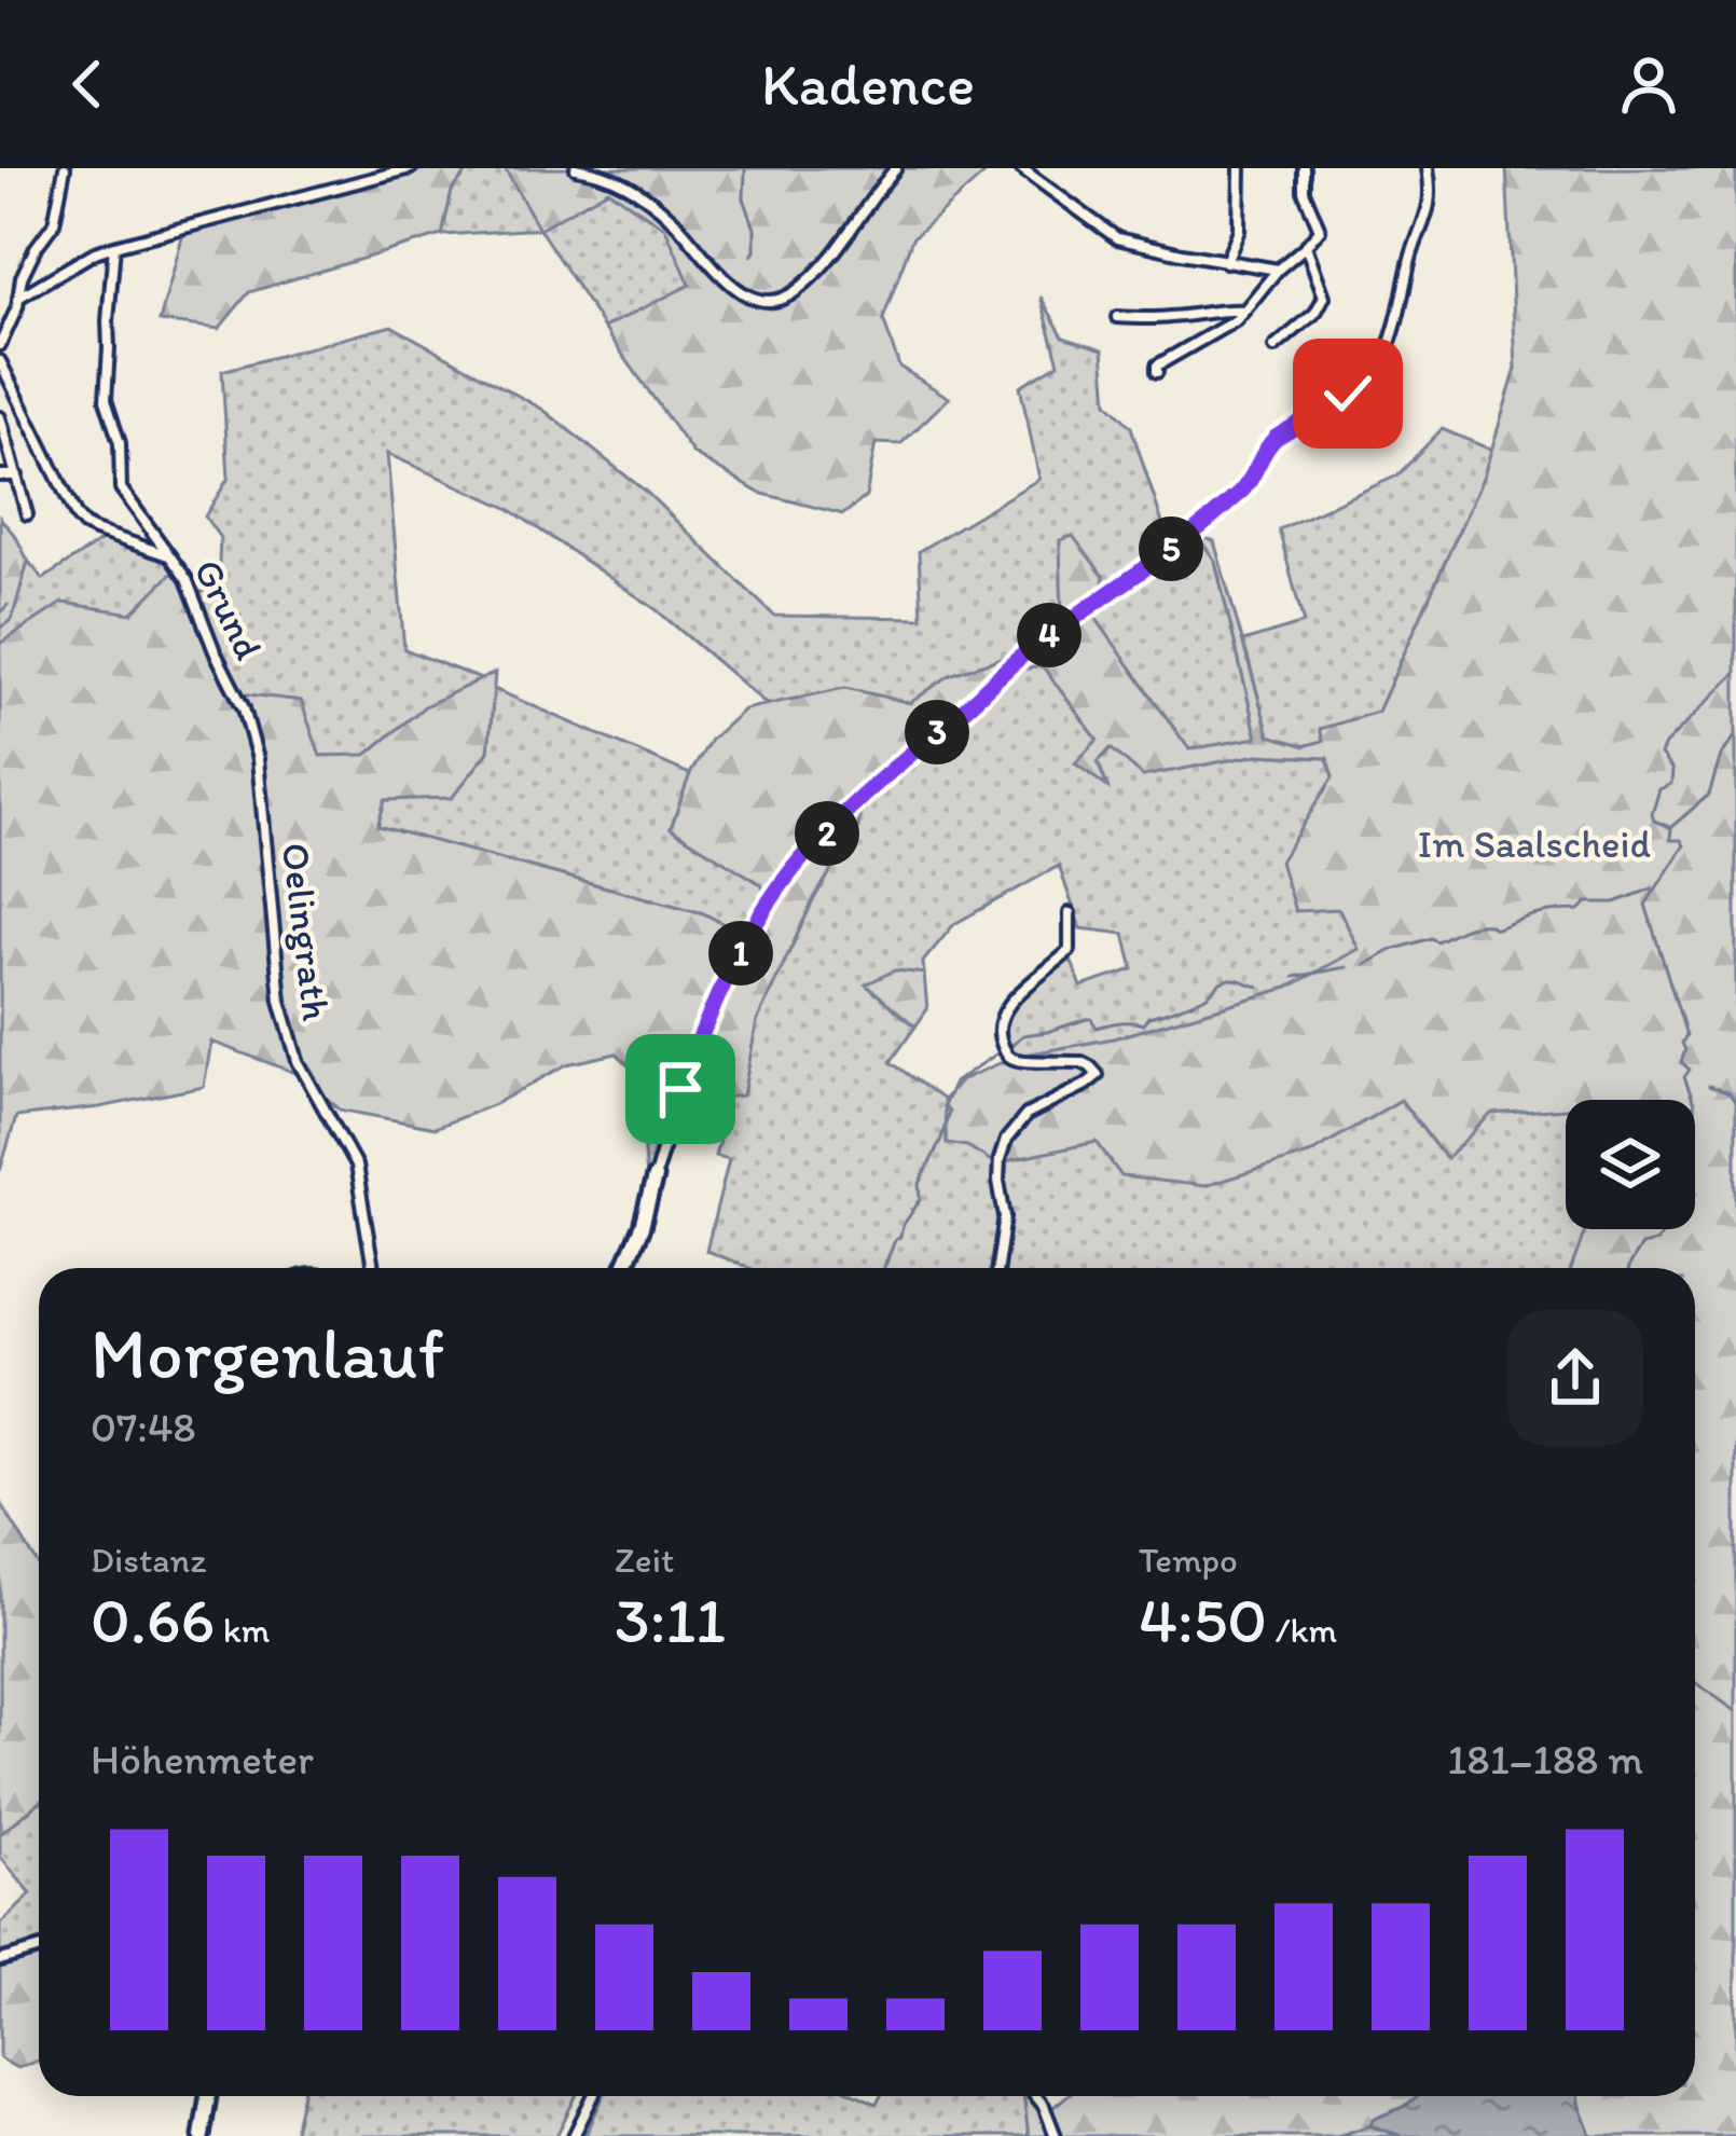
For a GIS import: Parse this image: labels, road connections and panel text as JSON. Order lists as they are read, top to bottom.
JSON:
{
  "streets": {
    "street": ["Grund", "Oelingrath"]
  },
  "crossings": [
    ["Grund", "Oelingrath"]
  ],
  "parks": ["Im Saalscheid"],
  "page": {
    "header": "Kadence",
    "pins": [
      "5",
      "4",
      "3",
      "2",
      "1"
    ],
    "heading": ["Morgenlauf", "07:48"],
    "stats": [
      ["Distanz", "0.66 km"],
      ["Zeit", "3:11"],
      ["Tempo", "4:50 /km"]
    ],
    "chart": ["Höhenmeter", "181–188 m"]
  }
}
